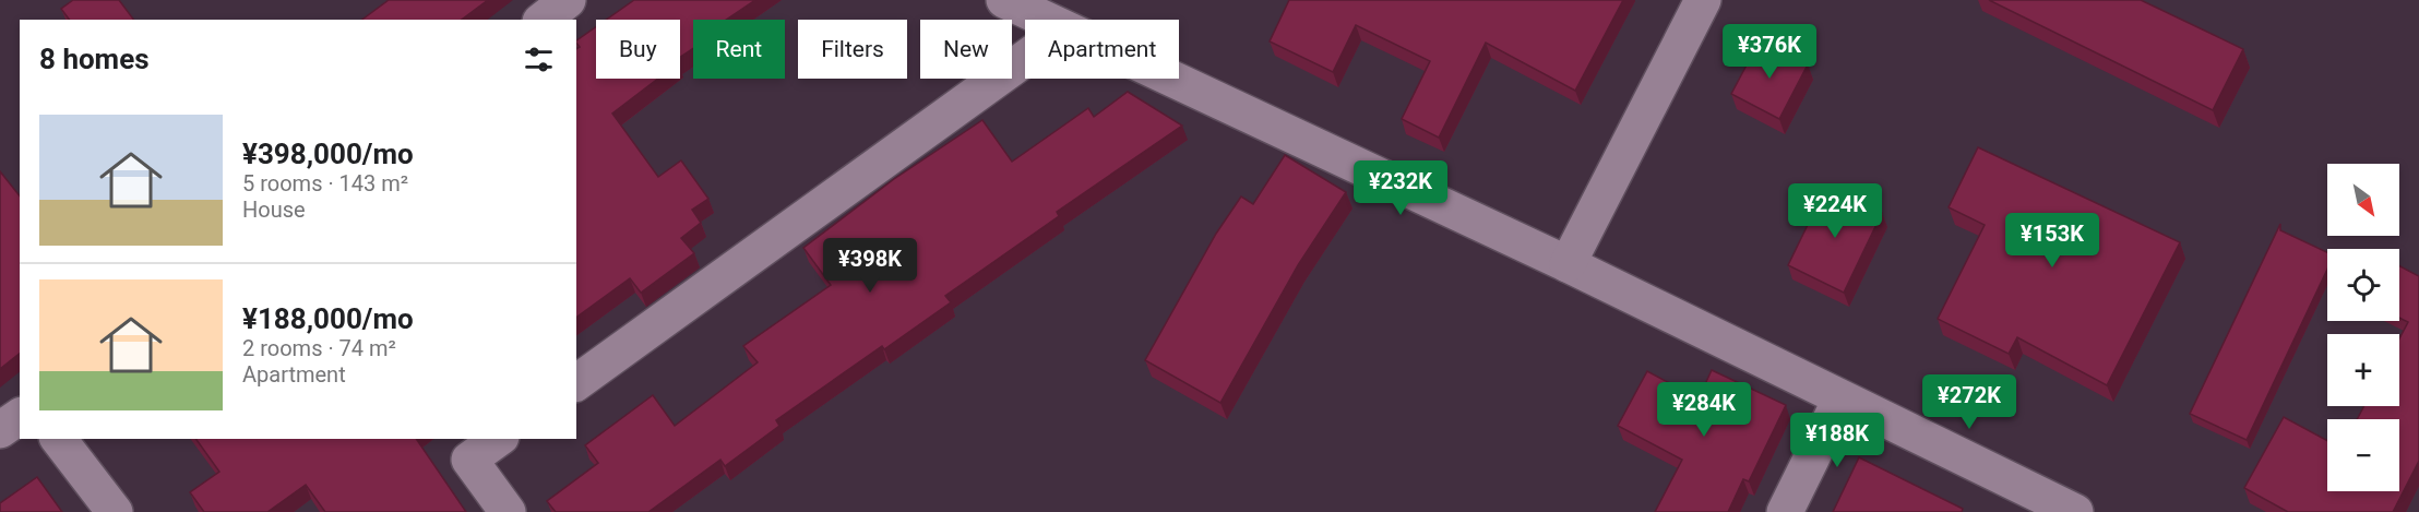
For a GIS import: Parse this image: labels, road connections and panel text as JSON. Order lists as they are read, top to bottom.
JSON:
{
  "north": "bottom right",
  "page": {
    "chip": [
      "Buy",
      "Rent",
      "Filters",
      "New",
      "Apartment"
    ],
    "heading": "8 homes",
    "price": [
      "¥376K",
      "¥232K",
      "¥224K",
      "¥153K",
      "¥398K",
      "¥272K",
      "¥284K",
      "¥188K"
    ],
    "list": [
      {
        "name": "¥398,000/mo",
        "note": "5 rooms · 143 m² · House"
      },
      {
        "name": "¥188,000/mo",
        "note": "2 rooms · 74 m² · Apartment"
      }
    ],
    "map_buttons": ["+", "−"]
  }
}
